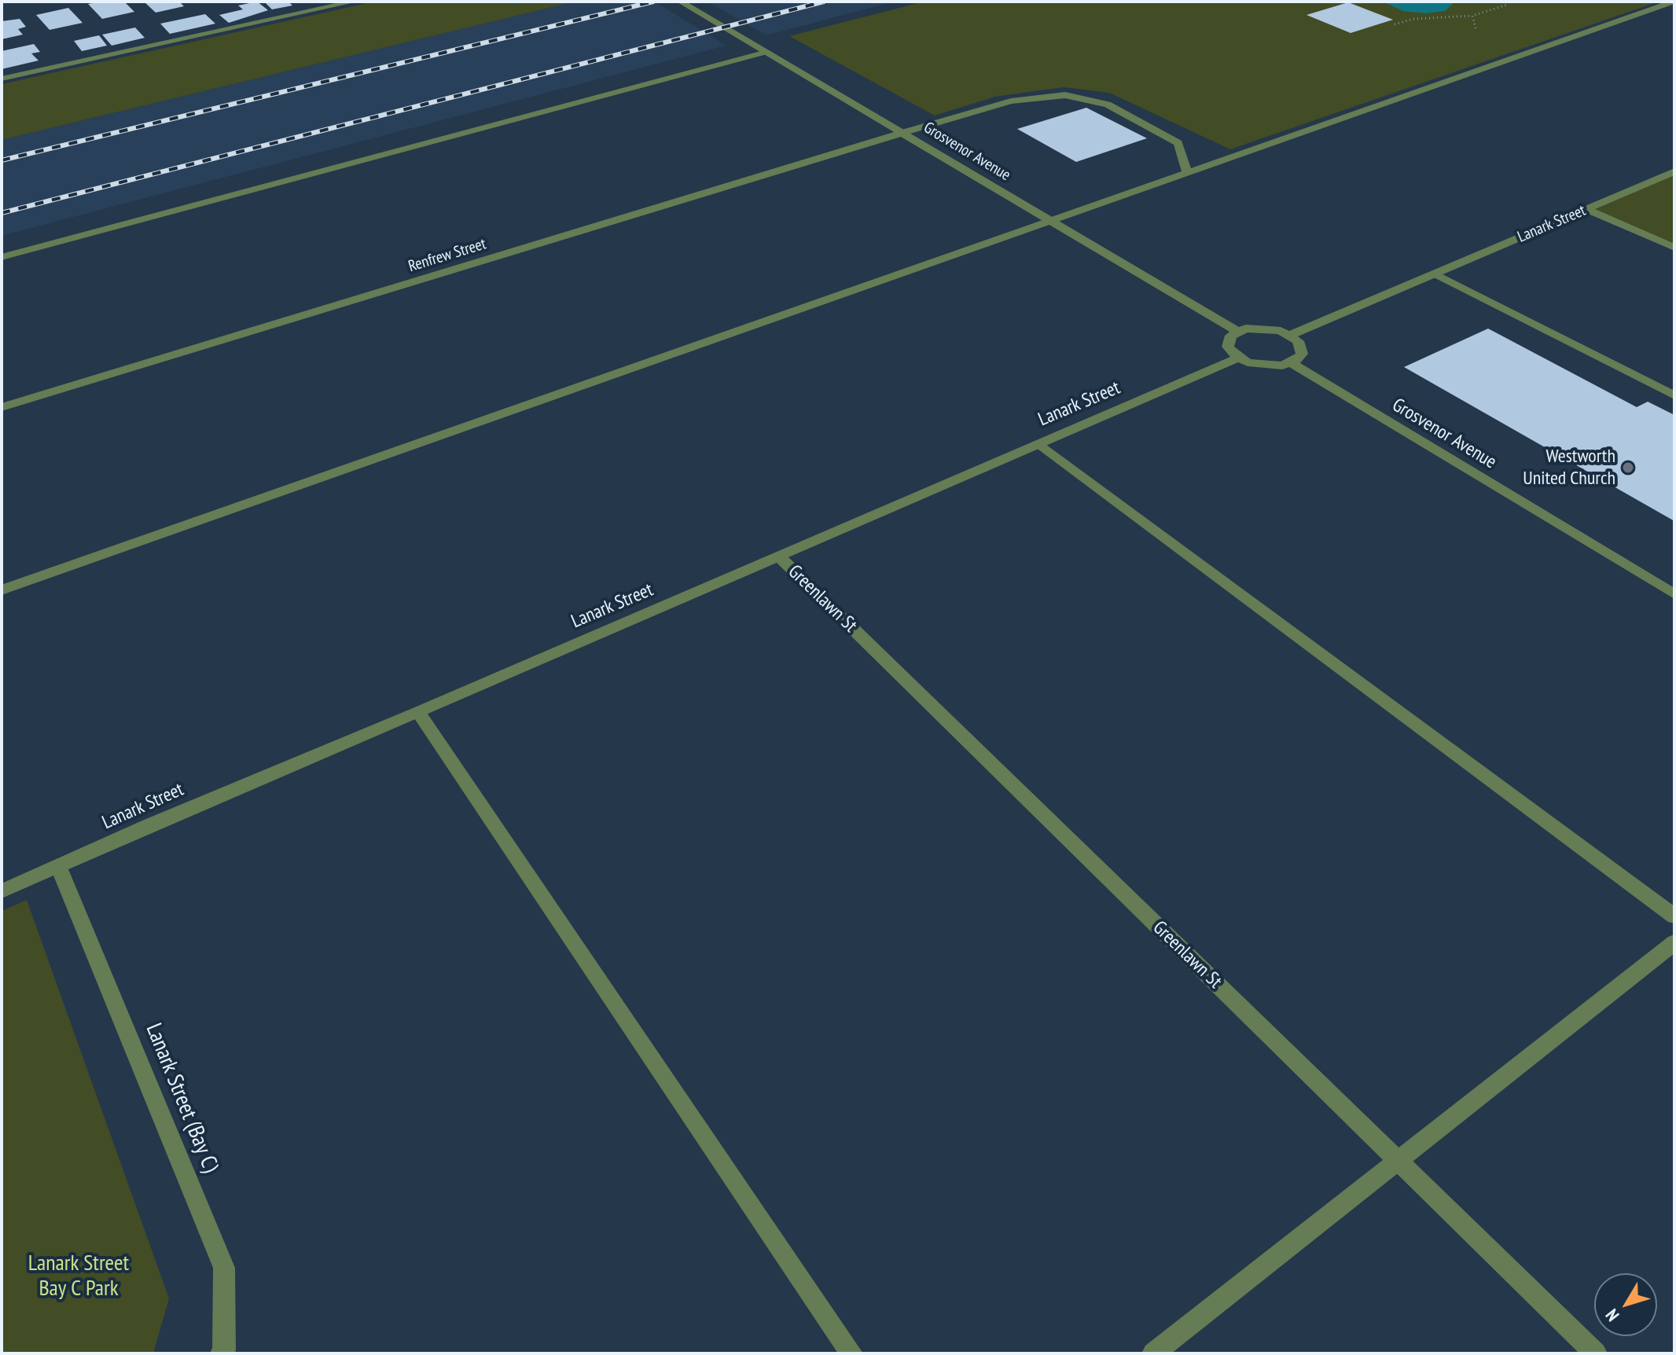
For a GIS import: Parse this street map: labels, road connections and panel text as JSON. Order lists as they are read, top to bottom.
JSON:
{
  "streets": {
    "street": [
      "Grosvenor Avenue",
      "Lanark Street",
      "Renfrew Street",
      "Greenlawn St",
      "Lanark Street (Bay C)"
    ]
  },
  "crossings": [
    ["Grosvenor Avenue", "Renfrew Street"],
    ["Lanark Street", "Greenlawn St"],
    ["Lanark Street", "Lanark Street (Bay C)"]
  ],
  "parks": ["Lanark Street Bay C Park"],
  "places": ["Westworth United Church"],
  "north": "bottom left"
}
